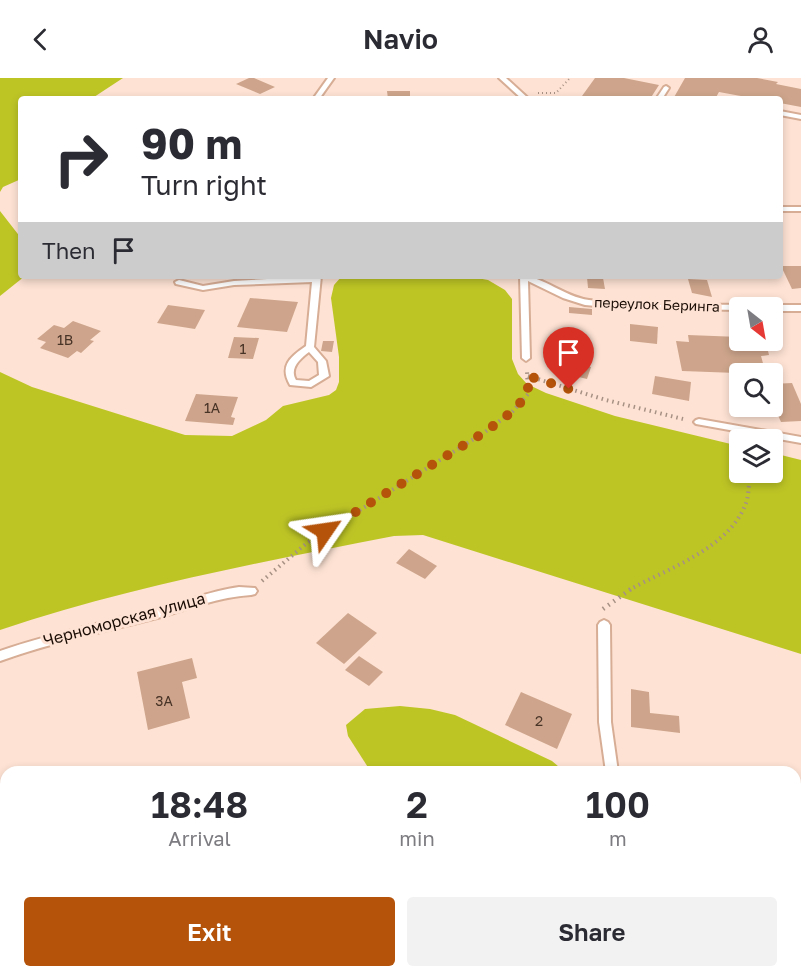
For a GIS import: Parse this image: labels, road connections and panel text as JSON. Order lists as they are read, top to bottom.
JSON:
{
  "streets": {
    "lane": ["переулок Беринга", "Черноморская улица"]
  },
  "house_numbers": [
    "1В",
    "1",
    "1А",
    "3А",
    "2"
  ],
  "north": "bottom right",
  "page": {
    "header": "Navio",
    "turn": ["90 m", "Turn right"],
    "then": "Then",
    "eta": [
      "18:48",
      "Arrival",
      "2",
      "min",
      "100",
      "m"
    ],
    "buttons": ["Exit", "Share"]
  }
}
